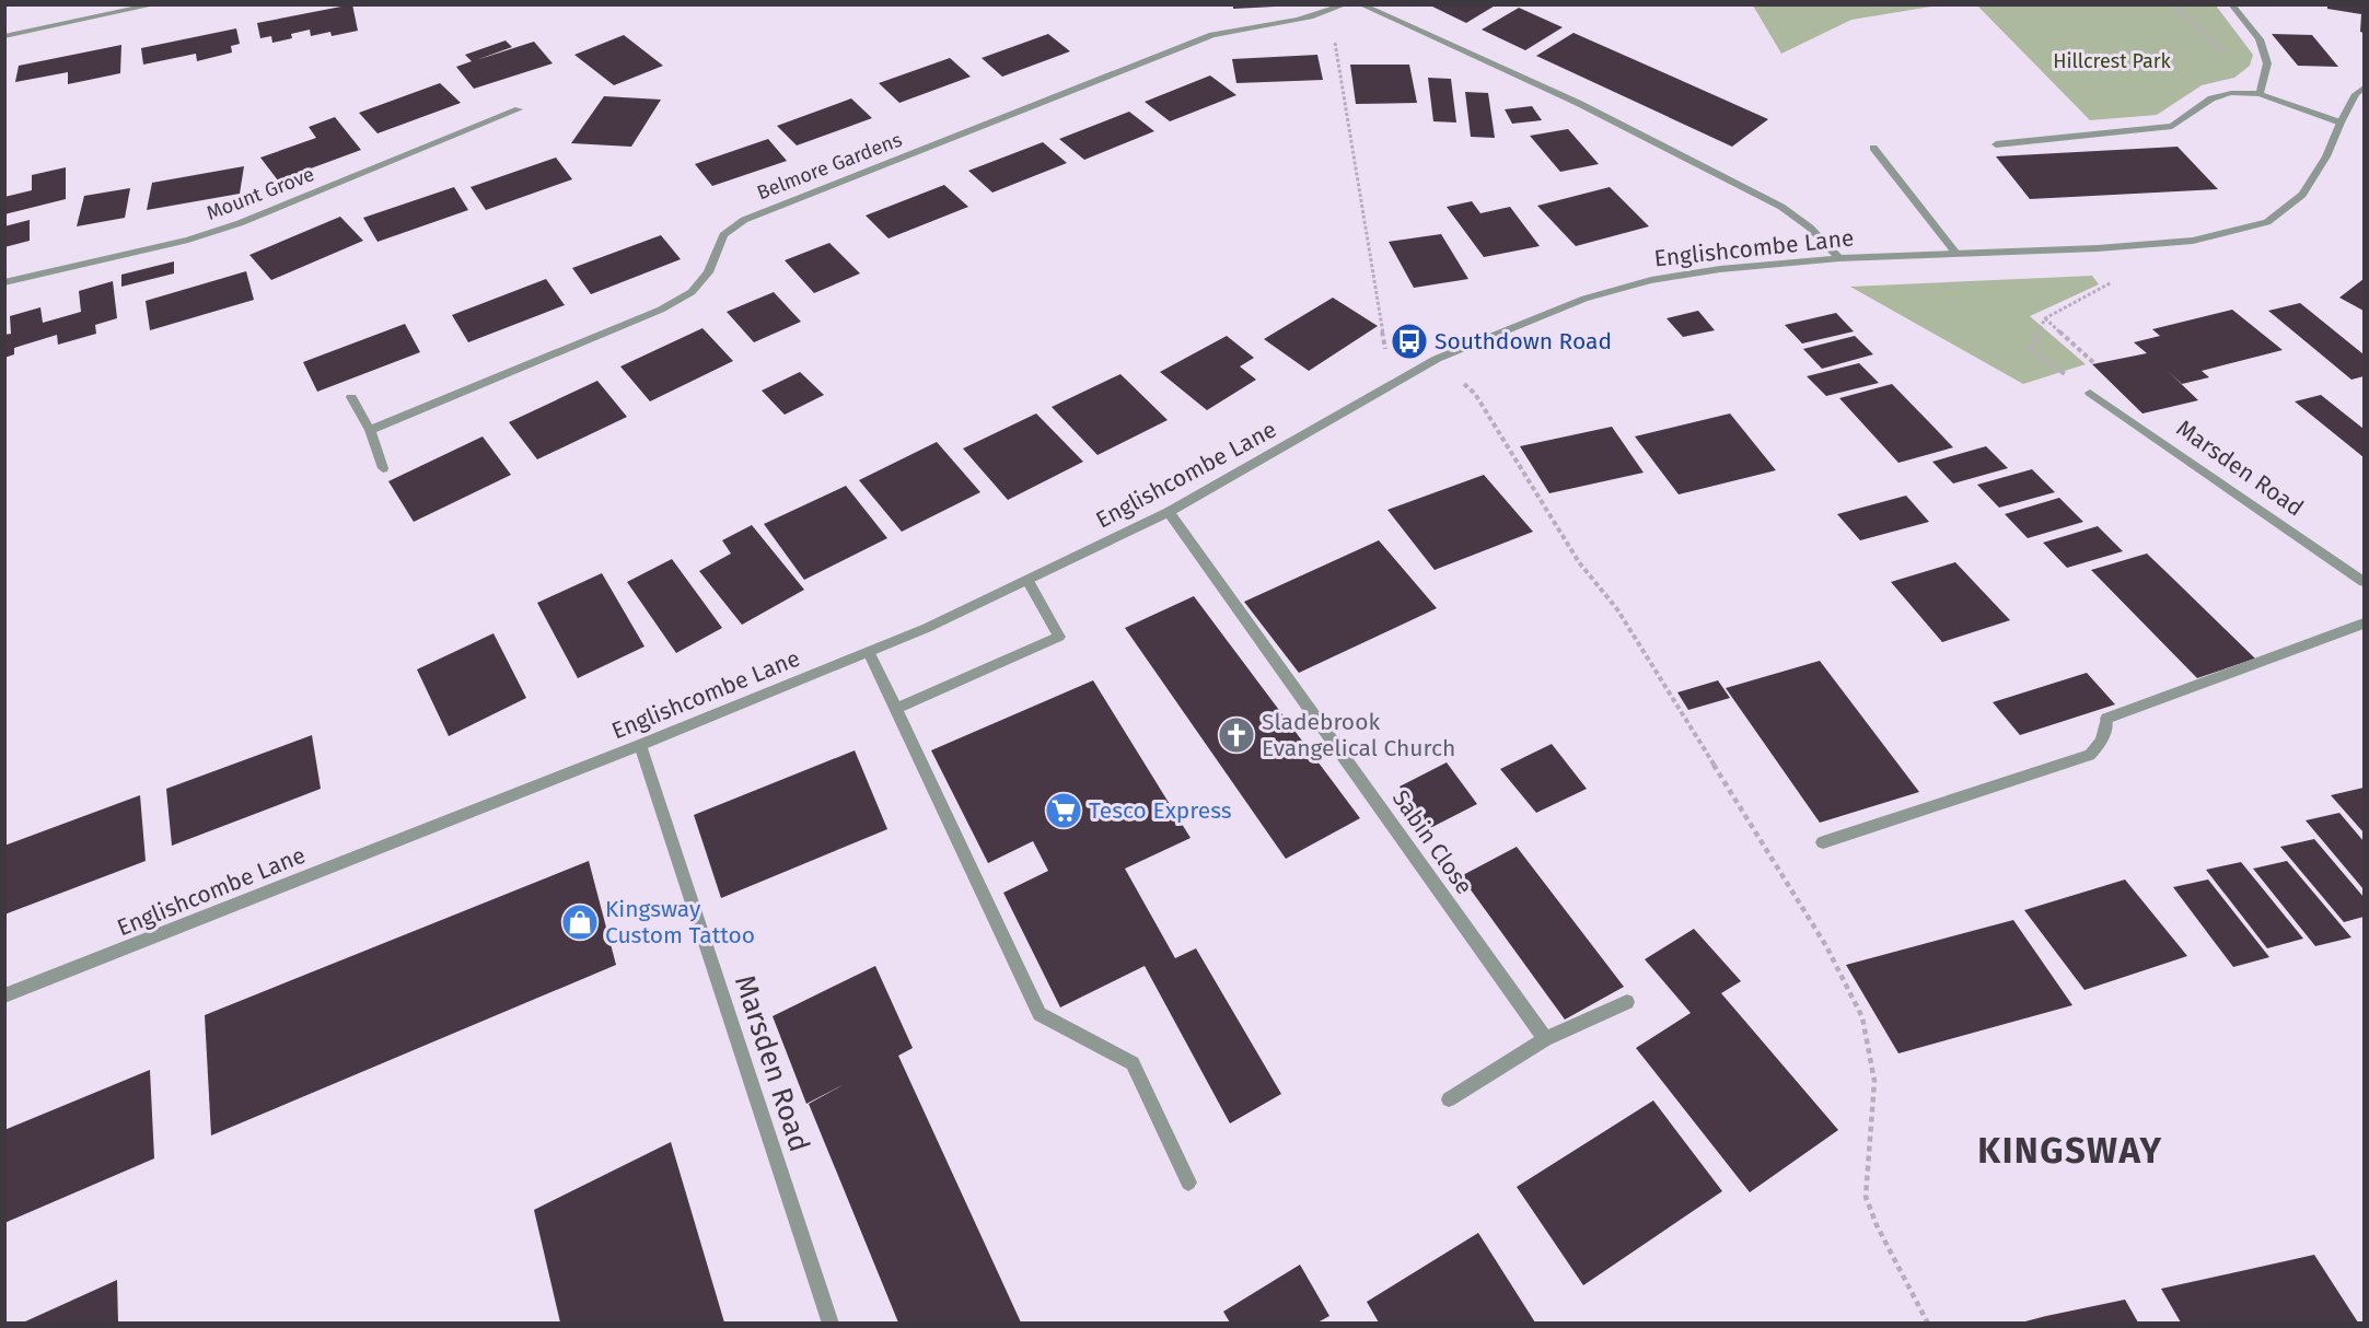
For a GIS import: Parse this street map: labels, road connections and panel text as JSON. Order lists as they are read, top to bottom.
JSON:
{
  "streets": {
    "street": [
      "Belmore Gardens",
      "Mount Grove",
      "Englishcombe Lane",
      "Marsden Road",
      "Sabin Close"
    ]
  },
  "crossings": [
    ["Englishcombe Lane", "Marsden Road"],
    ["Englishcombe Lane", "Sabin Close"]
  ],
  "districts": ["KINGSWAY"],
  "parks": ["Hillcrest Park"],
  "places": {
    "bus stop": ["Southdown Road"],
    "church": ["Sladebrook Evangelical Church"],
    "supermarket": ["Tesco Express"],
    "shop": ["Kingsway Custom Tattoo"]
  }
}
